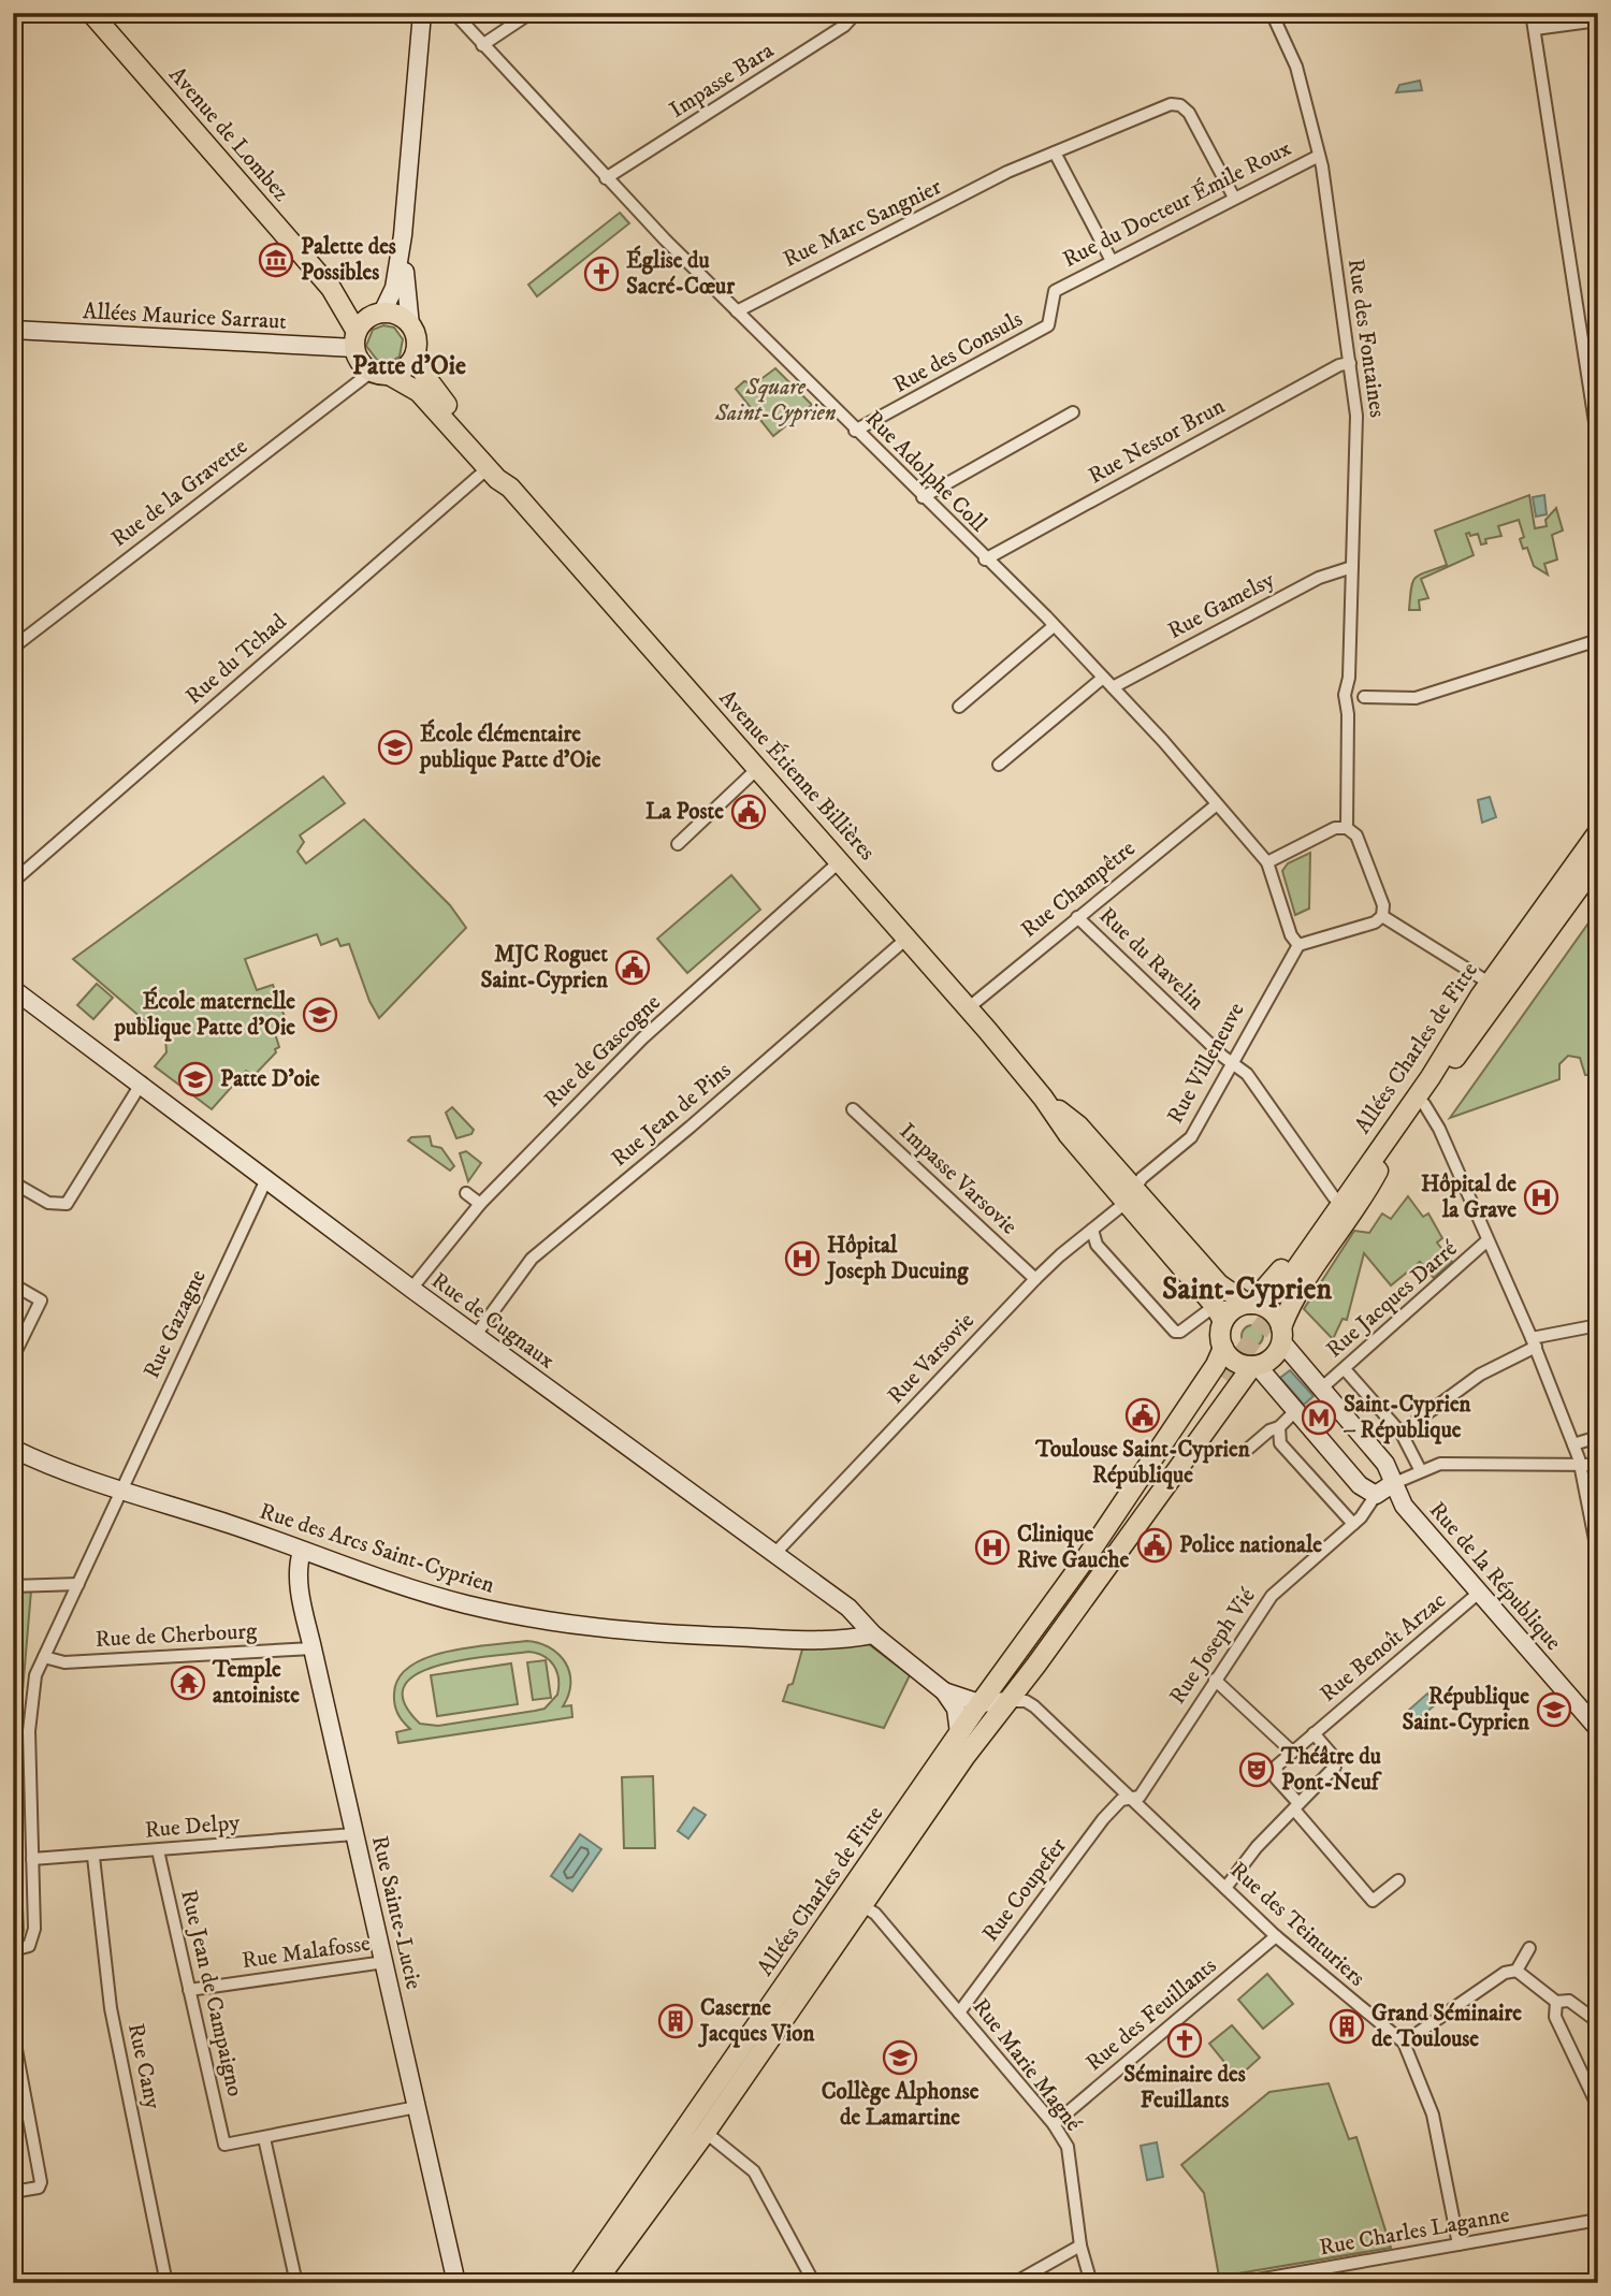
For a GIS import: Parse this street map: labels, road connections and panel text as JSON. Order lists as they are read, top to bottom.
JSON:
{
  "streets": {
    "main road": ["Avenue de Lombez", "Avenue Étienne Billières", "Allées Charles de Fitte"],
    "street": [
      "Impasse Bara",
      "Rue du Docteur Émile Roux",
      "Rue Marc Sangnier",
      "Allées Maurice Sarraut",
      "Rue des Fontaines",
      "Rue des Consuls",
      "Rue Nestor Brun",
      "Rue Adolphe Coll",
      "Rue de la Gravette",
      "Rue Gamelsy",
      "Rue du Tchad",
      "Rue Champêtre",
      "Rue du Ravelin",
      "Rue de Gascogne",
      "Rue Villeneuve",
      "Rue Jean de Pins",
      "Impasse Varsovie",
      "Rue Jacques Darré",
      "Rue de Cugnaux",
      "Rue Gazagne",
      "Rue Varsovie",
      "Rue des Arcs Saint-Cyprien",
      "Rue de la République",
      "Rue de Cherbourg",
      "Rue Joseph Vié",
      "Rue Benoît Arzac",
      "Rue Delpy",
      "Rue Coupefer",
      "Rue Sainte-Lucie",
      "Rue des Teinturiers",
      "Rue Malafosse",
      "Rue Jean de Campaigno",
      "Rue des Feuillants",
      "Rue Marie Magné",
      "Rue Cany",
      "Rue Charles Laganne"
    ]
  },
  "crossings": [
    ["Impasse Bara", "Rue Adolphe Coll"],
    ["Avenue de Lombez", "Allées Maurice Sarraut"],
    ["Avenue de Lombez", "Rue de la Gravette"],
    ["Avenue de Lombez", "Avenue Étienne Billières"],
    ["Rue du Docteur Émile Roux", "Rue Marc Sangnier"],
    ["Rue du Docteur Émile Roux", "Rue des Fontaines"],
    ["Rue du Docteur Émile Roux", "Rue des Consuls"],
    ["Rue Marc Sangnier", "Rue Adolphe Coll"],
    ["Allées Maurice Sarraut", "Rue de la Gravette"],
    ["Allées Maurice Sarraut", "Avenue Étienne Billières"],
    ["Rue des Fontaines", "Rue Nestor Brun"],
    ["Rue des Fontaines", "Rue Gamelsy"],
    ["Rue des Consuls", "Rue Adolphe Coll"],
    ["Rue Nestor Brun", "Rue Adolphe Coll"],
    ["Rue Adolphe Coll", "Rue Gamelsy"],
    ["Rue Adolphe Coll", "Rue Champêtre"],
    ["Rue de la Gravette", "Avenue Étienne Billières"],
    ["Rue du Tchad", "Avenue Étienne Billières"],
    ["Avenue Étienne Billières", "Rue Champêtre"],
    ["Avenue Étienne Billières", "Allées Charles de Fitte"],
    ["Avenue Étienne Billières", "Rue de Gascogne"],
    ["Avenue Étienne Billières", "Rue Villeneuve"],
    ["Avenue Étienne Billières", "Rue Jean de Pins"],
    ["Avenue Étienne Billières", "Rue Varsovie"],
    ["Avenue Étienne Billières", "Rue de la République"],
    ["Rue Champêtre", "Rue du Ravelin"],
    ["Rue du Ravelin", "Rue Villeneuve"],
    ["Allées Charles de Fitte", "Rue de Cugnaux"],
    ["Allées Charles de Fitte", "Rue de la République"],
    ["Allées Charles de Fitte", "Rue des Teinturiers"],
    ["Allées Charles de Fitte", "Rue Marie Magné"],
    ["Rue de Gascogne", "Rue de Cugnaux"],
    ["Rue Villeneuve", "Rue Varsovie"],
    ["Rue Jean de Pins", "Rue de Cugnaux"],
    ["Impasse Varsovie", "Rue Varsovie"],
    ["Rue Jacques Darré", "Rue de la République"],
    ["Rue de Cugnaux", "Rue Gazagne"],
    ["Rue de Cugnaux", "Rue Varsovie"],
    ["Rue de Cugnaux", "Rue des Arcs Saint-Cyprien"],
    ["Rue Gazagne", "Rue des Arcs Saint-Cyprien"],
    ["Rue Gazagne", "Rue de Cherbourg"],
    ["Rue Gazagne", "Rue Delpy"],
    ["Rue des Arcs Saint-Cyprien", "Rue Sainte-Lucie"],
    ["Rue de la République", "Rue Benoît Arzac"],
    ["Rue de Cherbourg", "Rue Sainte-Lucie"],
    ["Rue Joseph Vié", "Rue Coupefer"],
    ["Rue Joseph Vié", "Rue des Teinturiers"],
    ["Rue Delpy", "Rue Sainte-Lucie"],
    ["Rue Delpy", "Rue Jean de Campaigno"],
    ["Rue Delpy", "Rue Cany"],
    ["Rue Coupefer", "Rue des Teinturiers"],
    ["Rue Coupefer", "Rue Marie Magné"],
    ["Rue Sainte-Lucie", "Rue Malafosse"],
    ["Rue des Teinturiers", "Rue des Feuillants"],
    ["Rue des Teinturiers", "Rue Charles Laganne"],
    ["Rue Malafosse", "Rue Jean de Campaigno"],
    ["Rue des Feuillants", "Rue Marie Magné"]
  ],
  "districts": ["Patte d'Oie", "Saint-Cyprien"],
  "parks": ["Square Saint-Cyprien"],
  "places": {
    "museum": ["Palette des Possibles"],
    "church": ["Église du Sacré-Cœur", "Séminaire des Feuillants"],
    "school or university": [
      "École élémentaire publique Patte d'Oie",
      "École maternelle publique Patte d'Oie",
      "Patte D'oie",
      "République Saint-Cyprien",
      "Collège Alphonse de Lamartine"
    ],
    "public building": [
      "La Poste",
      "MJC Roguet Saint-Cyprien",
      "Toulouse Saint-Cyprien République",
      "Police nationale"
    ],
    "hospital": ["Hôpital de la Grave", "Hôpital Joseph Ducuing", "Clinique Rive Gauche"],
    "metro station": ["Saint-Cyprien – République"],
    "temple": ["Temple antoiniste"],
    "theatre": ["Théâtre du Pont-Neuf"],
    "building": ["Caserne Jacques Vion", "Grand Séminaire de Toulouse"]
  }
}
